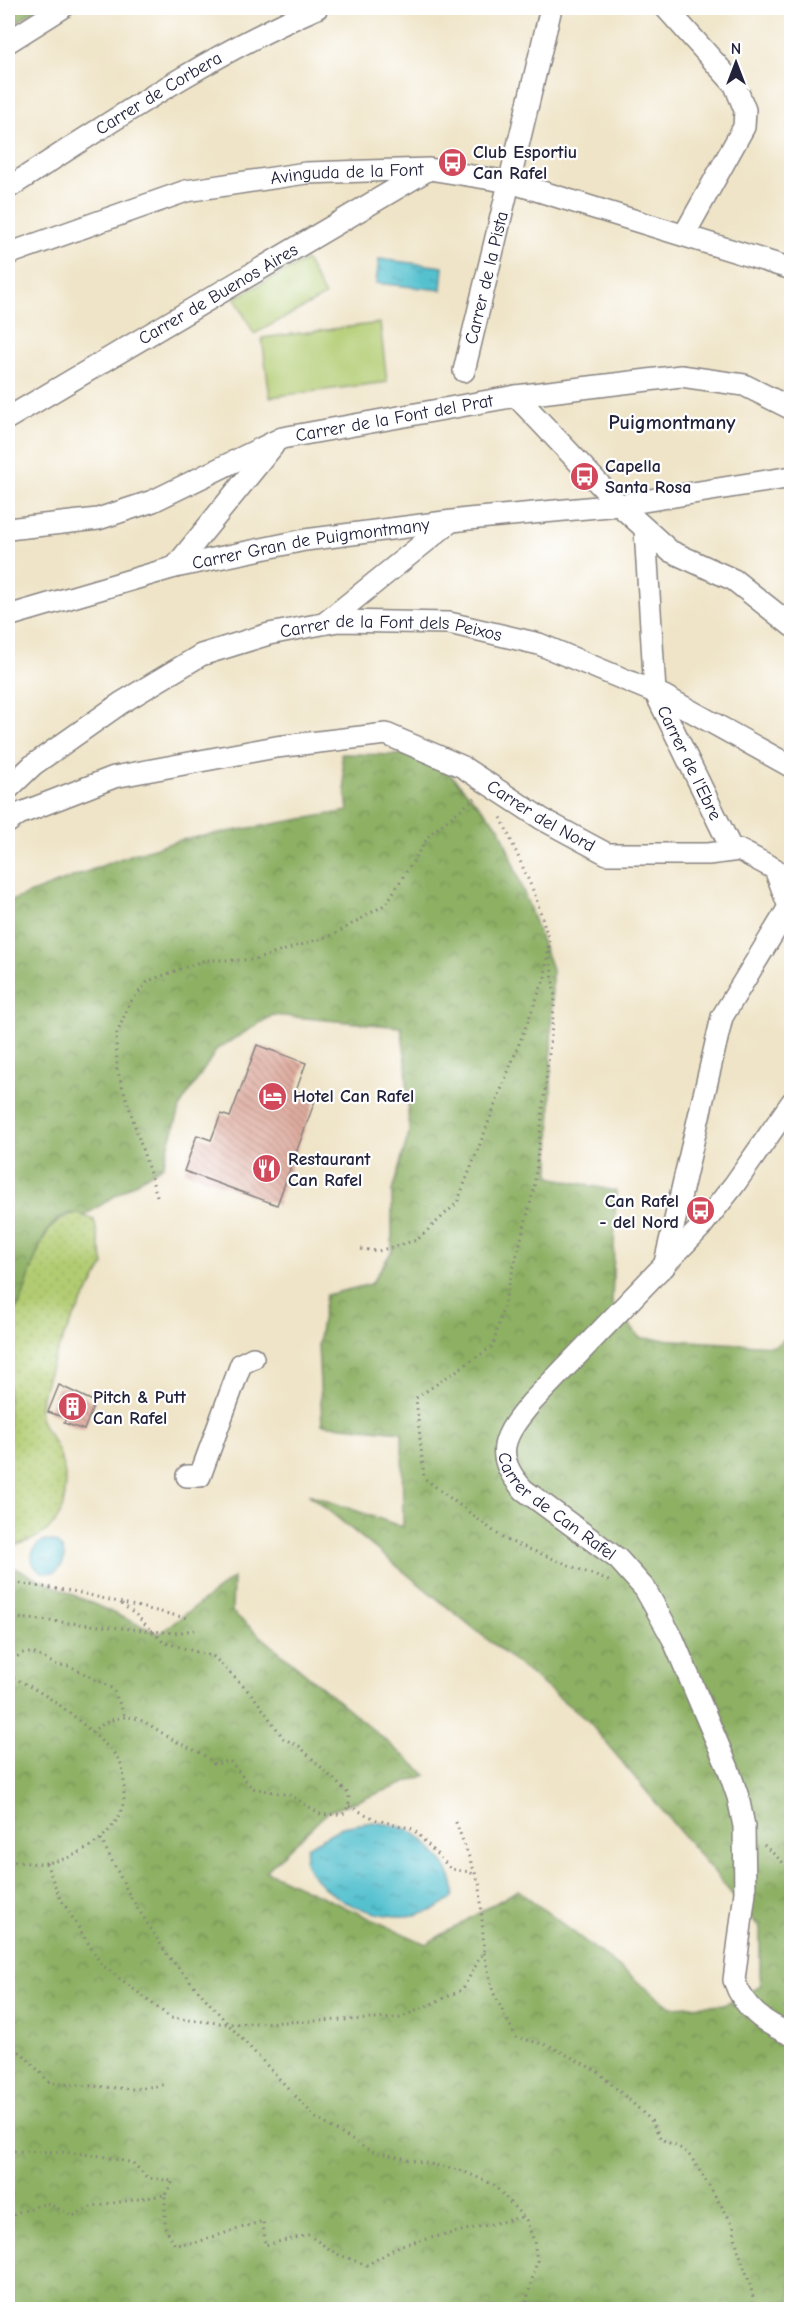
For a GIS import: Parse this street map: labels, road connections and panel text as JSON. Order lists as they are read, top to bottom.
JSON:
{
  "streets": {
    "street": [
      "Carrer de Corbera",
      "Avinguda de la Font",
      "Carrer de la Pista",
      "Carrer de Buenos Aires",
      "Carrer de la Font del Prat",
      "Carrer Gran de Puigmontmany",
      "Carrer de la Font dels Peixos",
      "Carrer de l'Ebre",
      "Carrer del Nord",
      "Carrer de Can Rafel"
    ]
  },
  "crossings": [
    ["Avinguda de la Font", "Carrer de la Pista"],
    ["Avinguda de la Font", "Carrer de Buenos Aires"],
    ["Carrer de la Font dels Peixos", "Carrer de l'Ebre"],
    ["Carrer de l'Ebre", "Carrer del Nord"],
    ["Carrer del Nord", "Carrer de Can Rafel"]
  ],
  "districts": ["Puigmontmany"],
  "places": {
    "bus stop": ["Club Esportiu Can Rafel", "Capella Santa Rosa", "Can Rafel - del Nord"],
    "hotel": ["Hotel Can Rafel"],
    "restaurant": ["Restaurant Can Rafel"],
    "building": ["Pitch & Putt Can Rafel"]
  },
  "north": "top"
}
